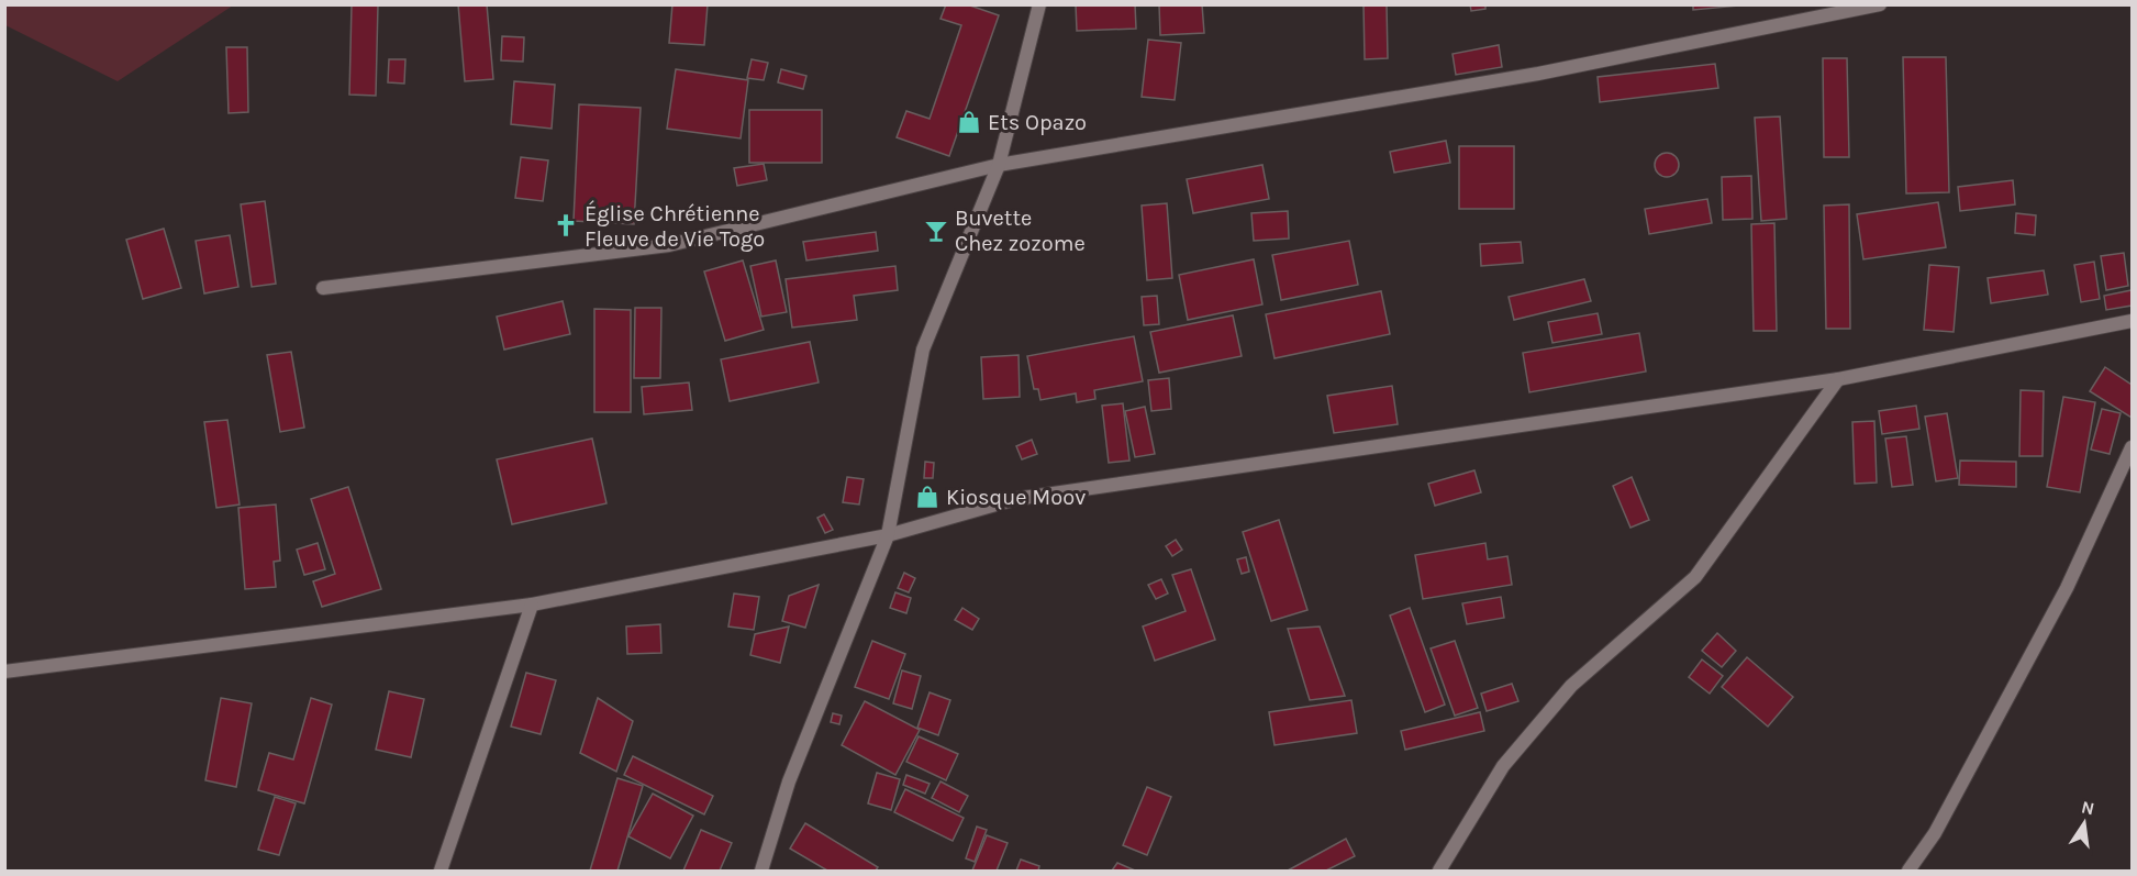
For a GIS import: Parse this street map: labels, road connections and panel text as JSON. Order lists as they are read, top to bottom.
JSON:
{
  "places": {
    "shop": ["Ets Opazo", "Kiosque Moov"],
    "church": ["Église Chrétienne Fleuve de Vie Togo"],
    "bar": ["Buvette Chez zozome"]
  },
  "north": "top"
}
